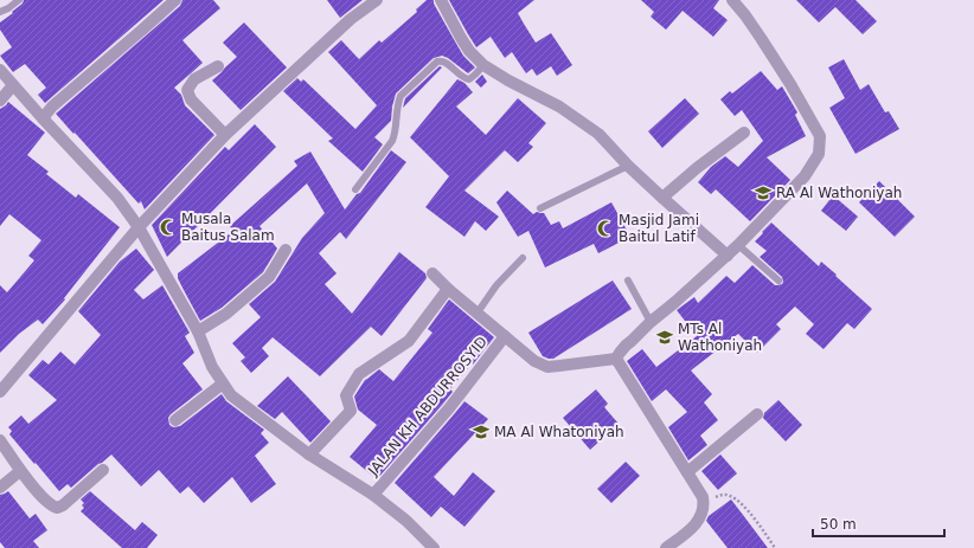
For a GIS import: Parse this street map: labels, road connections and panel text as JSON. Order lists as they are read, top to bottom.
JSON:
{
  "streets": {
    "street": ["JALAN KH ABDURROSYID"]
  },
  "places": {
    "school or university": ["RA Al Wathoniyah", "MTs Al Wathoniyah", "MA Al Whatoniyah"],
    "mosque": ["Musala Baitus Salam", "Masjid Jami Baitul Latif"]
  },
  "scale_bar": "50 m"
}
